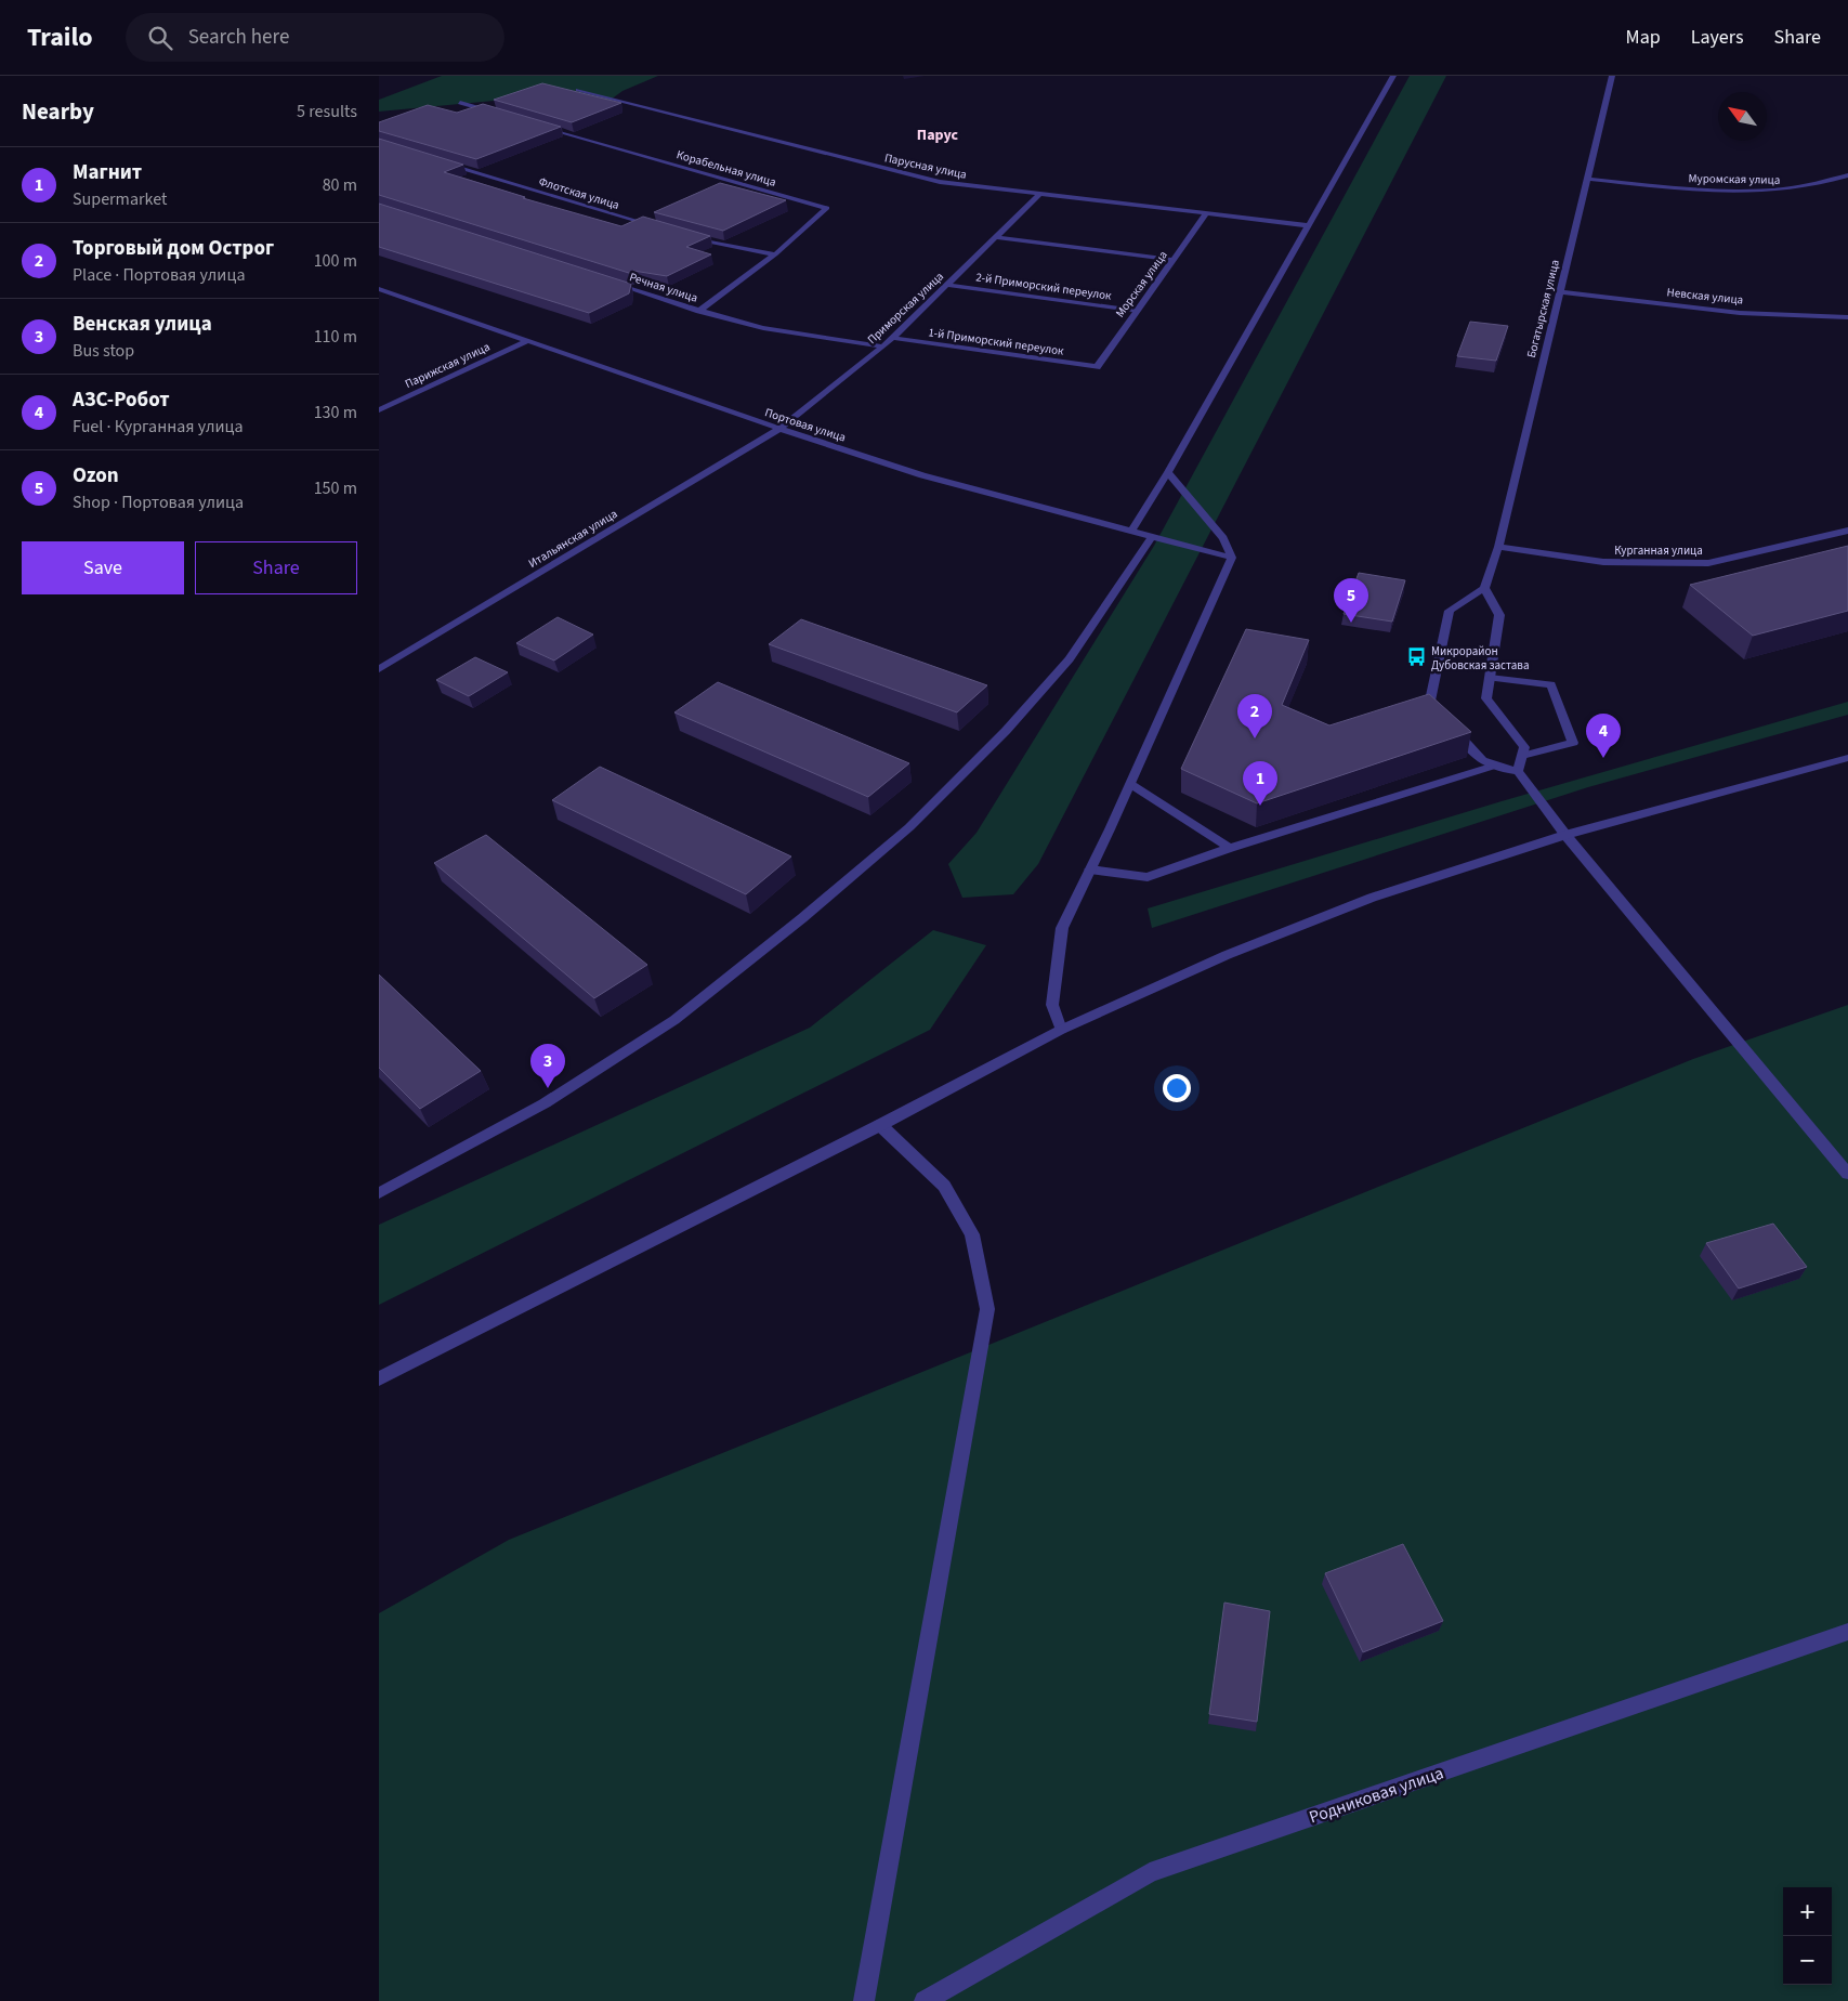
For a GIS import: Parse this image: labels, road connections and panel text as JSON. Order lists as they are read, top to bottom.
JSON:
{
  "streets": {
    "street": [
      "Парусная улица",
      "Корабельная улица",
      "Муромская улица",
      "Флотская улица",
      "Морская улица",
      "2-й Приморский переулок",
      "Речная улица",
      "Невская улица",
      "Приморская улица",
      "Богатырская улица",
      "1-й Приморский переулок",
      "Парижская улица",
      "Портовая улица",
      "Итальянская улица",
      "Курганная улица",
      "Родниковая улица"
    ]
  },
  "crossings": [
    ["Парусная улица", "Морская улица"],
    ["Парусная улица", "Приморская улица"],
    ["Корабельная улица", "Речная улица"],
    ["Муромская улица", "Богатырская улица"],
    ["Морская улица", "2-й Приморский переулок"],
    ["Морская улица", "1-й Приморский переулок"],
    ["2-й Приморский переулок", "Приморская улица"],
    ["Речная улица", "Приморская улица"],
    ["Невская улица", "Богатырская улица"],
    ["Приморская улица", "1-й Приморский переулок"],
    ["Приморская улица", "Портовая улица"],
    ["Приморская улица", "Итальянская улица"],
    ["Богатырская улица", "Курганная улица"],
    ["Парижская улица", "Портовая улица"],
    ["Портовая улица", "Итальянская улица"]
  ],
  "districts": ["Парус"],
  "places": {
    "bus stop": ["Микрорайон Дубовская застава"]
  },
  "north": "top left",
  "page": {
    "header": "Trailo",
    "search": "Search here",
    "nav": ["Map", "Layers", "Share"],
    "heading": ["Nearby", "5 results"],
    "list": [
      {
        "mark": "1",
        "name": "Магнит",
        "note": "Supermarket",
        "value": "80 m"
      },
      {
        "mark": "2",
        "name": "Торговый дом Острог",
        "note": "Place · Портовая улица",
        "value": "100 m"
      },
      {
        "mark": "3",
        "name": "Венская улица",
        "note": "Bus stop",
        "value": "110 m"
      },
      {
        "mark": "4",
        "name": "АЗС-Робот",
        "note": "Fuel · Курганная улица",
        "value": "130 m"
      },
      {
        "mark": "5",
        "name": "Ozon",
        "note": "Shop · Портовая улица",
        "value": "150 m"
      }
    ],
    "buttons": ["Save", "Share"],
    "pins": [
      "5",
      "2",
      "4",
      "1",
      "3"
    ],
    "map_buttons": ["+", "−"]
  }
}
